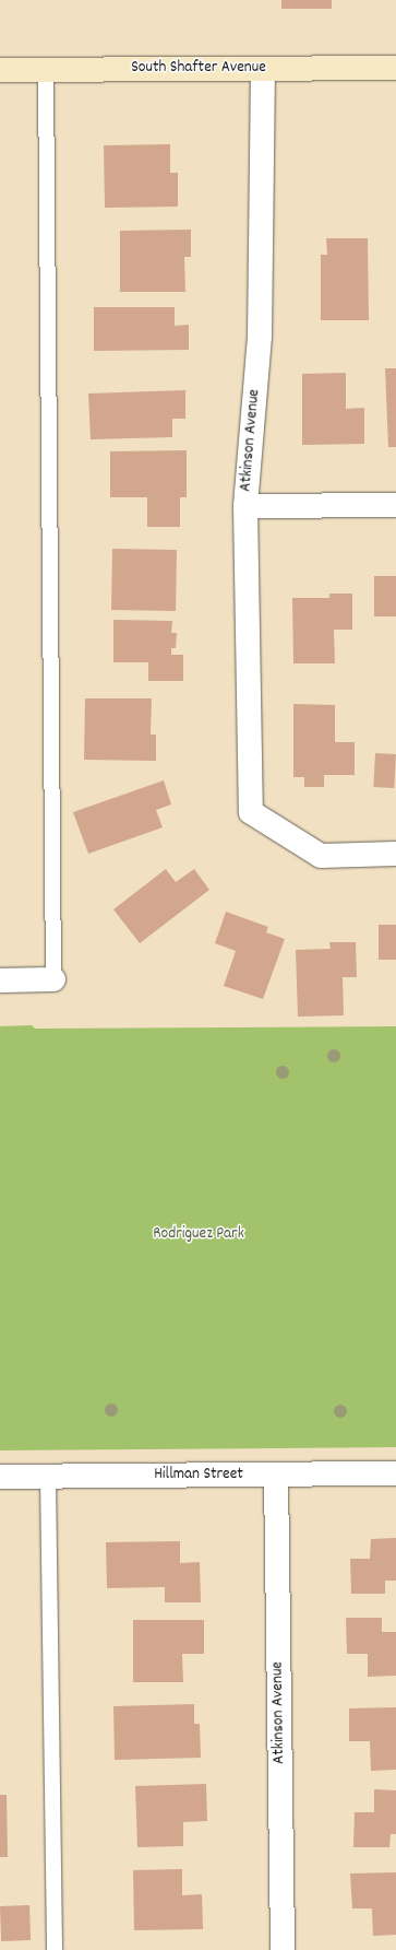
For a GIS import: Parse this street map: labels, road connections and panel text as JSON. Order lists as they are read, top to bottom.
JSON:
{
  "streets": {
    "main road": ["South Shafter Avenue"],
    "street": ["Atkinson Avenue", "Hillman Street"]
  },
  "crossings": [
    ["South Shafter Avenue", "Atkinson Avenue"],
    ["Atkinson Avenue", "Hillman Street"]
  ],
  "parks": ["Rodriguez Park"]
}
